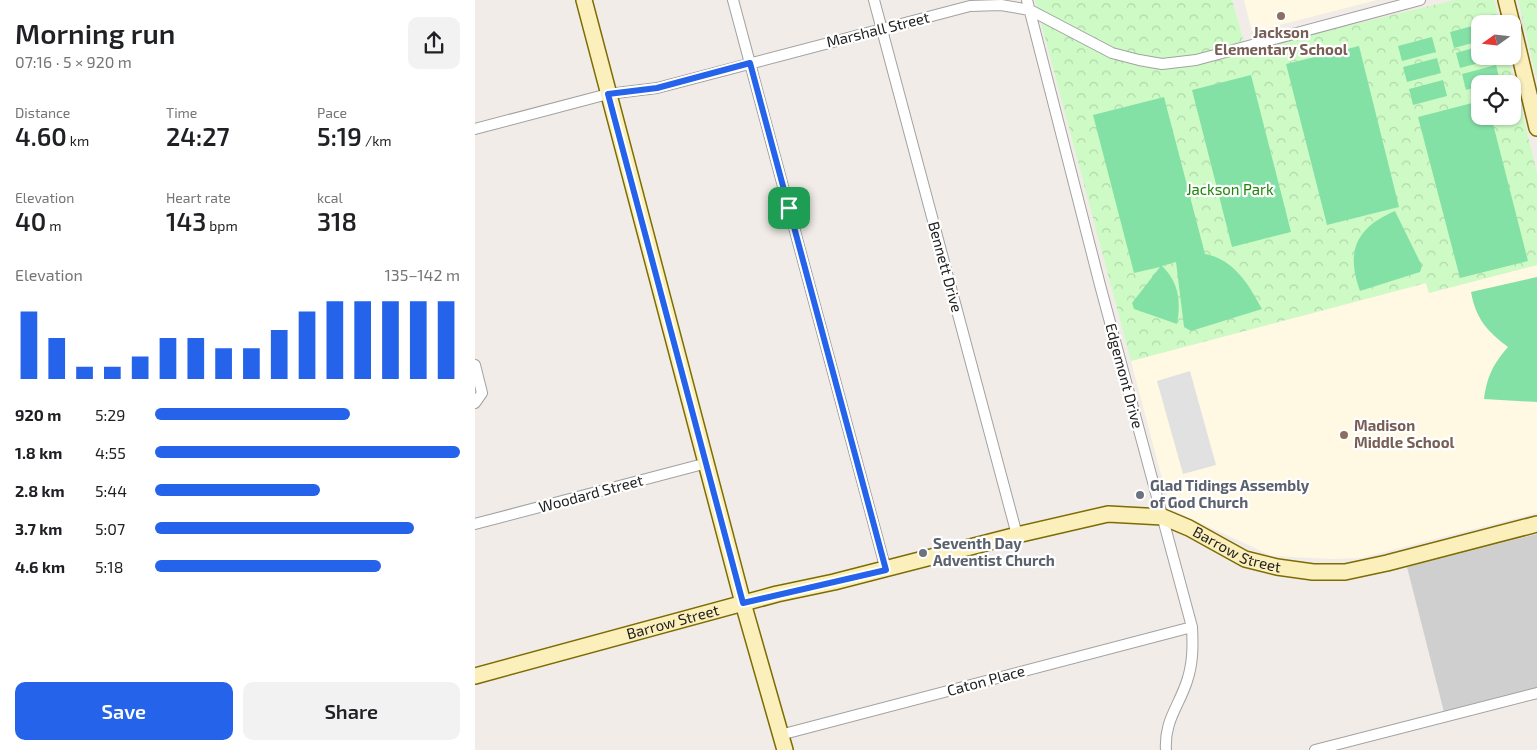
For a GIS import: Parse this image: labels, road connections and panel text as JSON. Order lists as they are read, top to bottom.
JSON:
{
  "streets": {
    "main road": ["Barrow Street"],
    "street": [
      "Marshall Street",
      "Bennett Drive",
      "Edgemont Drive",
      "Woodard Street",
      "Caton Place"
    ]
  },
  "crossings": [
    ["Marshall Street", "Bennett Drive"],
    ["Marshall Street", "Edgemont Drive"],
    ["Bennett Drive", "Barrow Street"],
    ["Edgemont Drive", "Barrow Street"],
    ["Edgemont Drive", "Caton Place"]
  ],
  "parks": ["Jackson Park"],
  "places": [
    "Jackson Elementary School",
    "Madison Middle School",
    "Glad Tidings Assembly of God Church",
    "Seventh Day Adventist Church"
  ],
  "north": "left",
  "page": {
    "heading": ["Morning run", "07:16 · 5 × 920 m"],
    "stats": [
      ["Distance", "4.60 km"],
      ["Time", "24:27"],
      ["Pace", "5:19 /km"],
      ["Elevation", "40 m"],
      ["Heart rate", "143 bpm"],
      ["kcal", "318"]
    ],
    "chart": ["Elevation", "135–142 m"],
    "list": [
      {
        "name": "920 m",
        "note": "5:29"
      },
      {
        "name": "1.8 km",
        "note": "4:55"
      },
      {
        "name": "2.8 km",
        "note": "5:44"
      },
      {
        "name": "3.7 km",
        "note": "5:07"
      },
      {
        "name": "4.6 km",
        "note": "5:18"
      }
    ],
    "buttons": ["Save", "Share"]
  }
}
